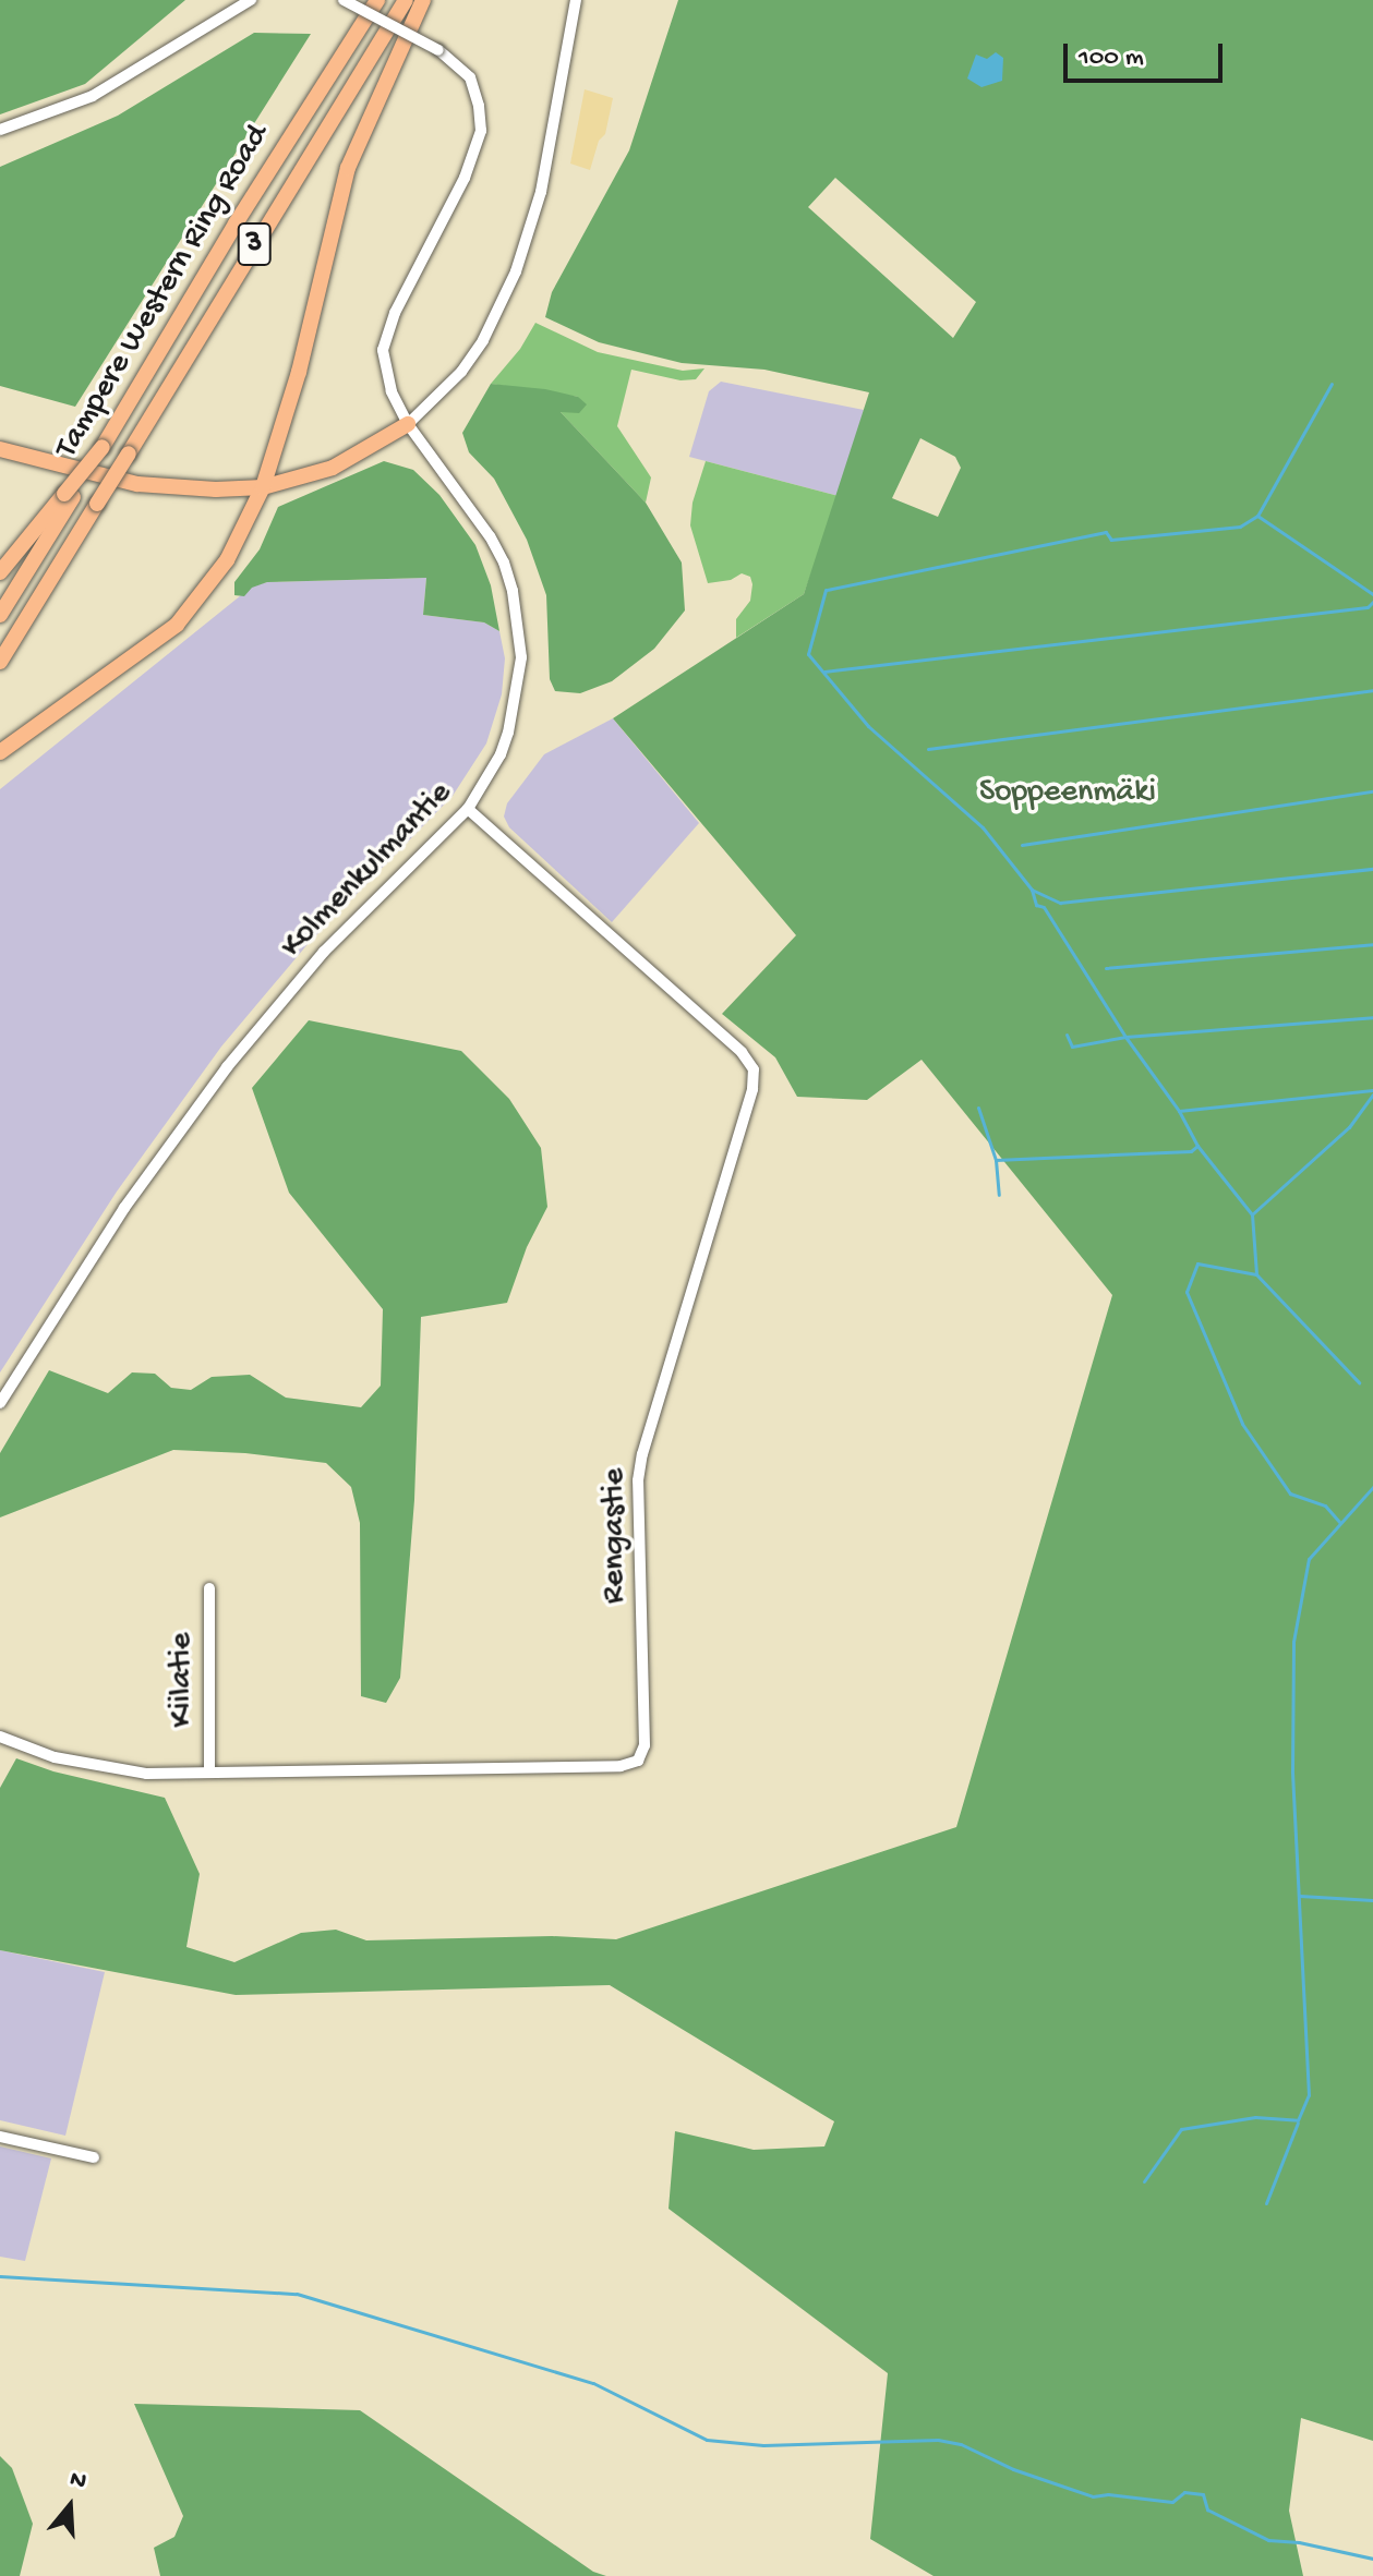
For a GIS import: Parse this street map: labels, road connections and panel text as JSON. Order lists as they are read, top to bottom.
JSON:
{
  "streets": {
    "highway": ["3", "Tampere Western Ring Road"],
    "street": ["Kolmenkulmantie", "Rengastie", "Kiilatie"]
  },
  "crossings": [
    ["Kolmenkulmantie", "Rengastie"],
    ["Rengastie", "Kiilatie"]
  ],
  "parks": ["Soppeenmäki"],
  "scale_bar": "100 m",
  "north": "top"
}
